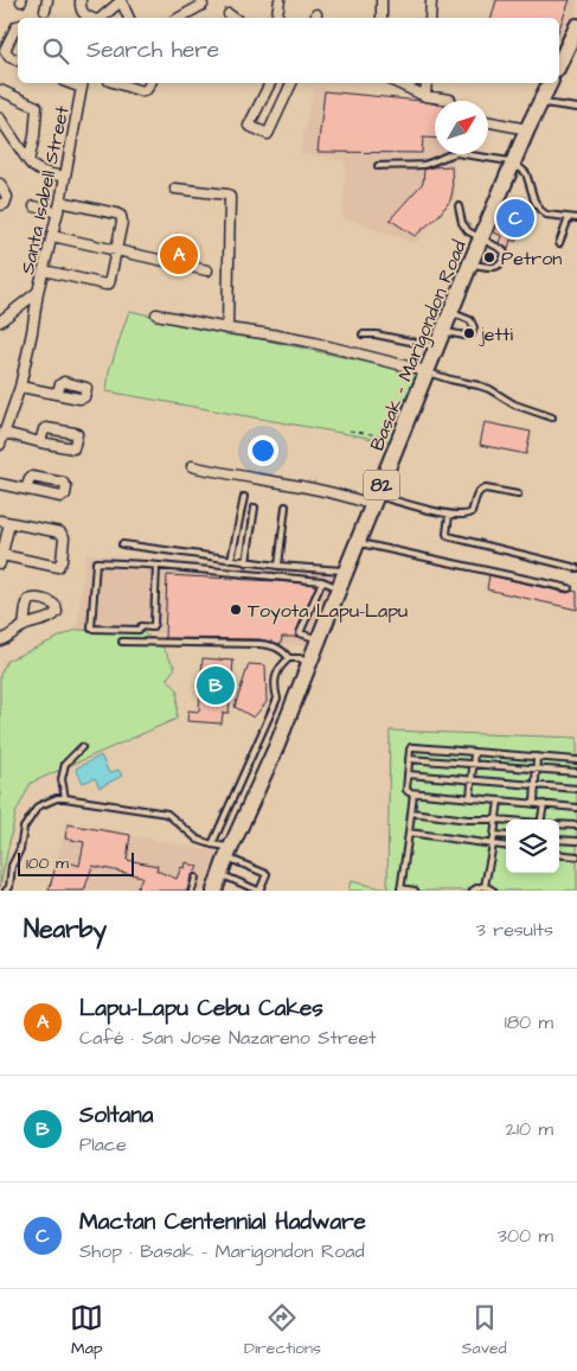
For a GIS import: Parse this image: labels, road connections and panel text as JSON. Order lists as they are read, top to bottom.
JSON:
{
  "streets": {
    "main road": ["Basak - Marigondon Road", "82"],
    "street": ["Santa Isabell Street"]
  },
  "places": ["Petron", "jetti", "Toyota Lapu-Lapu"],
  "scale_bar": "100 m",
  "north": "top right",
  "page": {
    "search": "Search here",
    "pins": ["C", "A", "B"],
    "scale": "100 m",
    "heading": ["Nearby", "3 results"],
    "list": [
      {
        "mark": "A",
        "name": "Lapu-Lapu Cebu Cakes",
        "note": "Café · San Jose Nazareno Street",
        "value": "180 m"
      },
      {
        "mark": "B",
        "name": "Soltana",
        "note": "Place",
        "value": "210 m"
      },
      {
        "mark": "C",
        "name": "Mactan Centennial Hadware",
        "note": "Shop · Basak - Marigondon Road",
        "value": "300 m"
      }
    ],
    "nav": ["Map", "Directions", "Saved"]
  }
}
